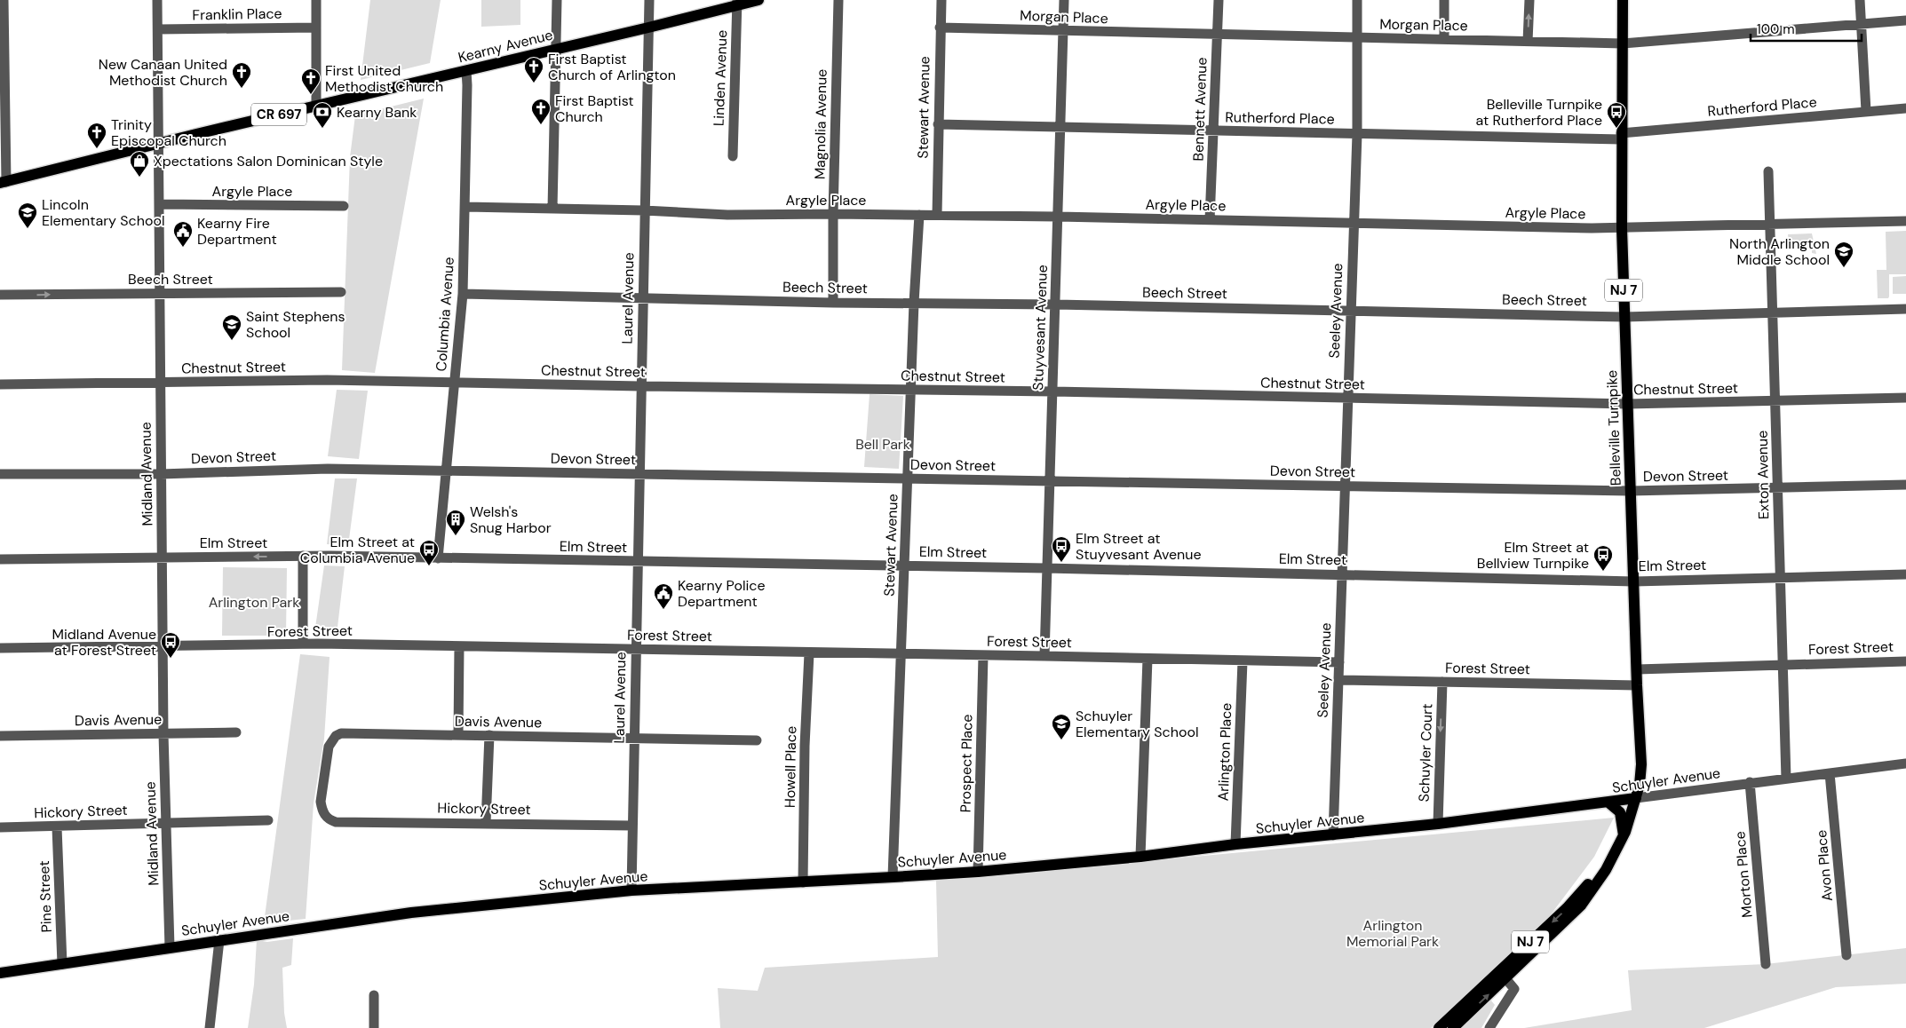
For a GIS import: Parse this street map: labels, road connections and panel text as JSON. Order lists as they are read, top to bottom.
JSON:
{
  "streets": {
    "main road": [
      "Kearny Avenue",
      "CR 697",
      "NJ 7",
      "Belleville Turnpike",
      "Schuyler Avenue"
    ],
    "street": [
      "Franklin Place",
      "Morgan Place",
      "Linden Avenue",
      "Rutherford Place",
      "Stewart Avenue",
      "Bennett Avenue",
      "Magnolia Avenue",
      "Argyle Place",
      "Beech Street",
      "Laurel Avenue",
      "Seeley Avenue",
      "Columbia Avenue",
      "Stuyvesant Avenue",
      "Chestnut Street",
      "Devon Street",
      "Midland Avenue",
      "Exton Avenue",
      "Elm Street",
      "Forest Street",
      "Davis Avenue",
      "Arlington Place",
      "Schuyler Court",
      "Prospect Place",
      "Howell Place",
      "Hickory Street",
      "Avon Place",
      "Morton Place",
      "Pine Street"
    ]
  },
  "crossings": [
    ["Franklin Place", "Midland Avenue"],
    ["Morgan Place", "Stewart Avenue"],
    ["Morgan Place", "Bennett Avenue"],
    ["Morgan Place", "Seeley Avenue"],
    ["Morgan Place", "Stuyvesant Avenue"],
    ["Morgan Place", "Belleville Turnpike"],
    ["Kearny Avenue", "Linden Avenue"],
    ["Kearny Avenue", "Laurel Avenue"],
    ["Kearny Avenue", "Columbia Avenue"],
    ["Kearny Avenue", "Midland Avenue"],
    ["Rutherford Place", "Stewart Avenue"],
    ["Rutherford Place", "Bennett Avenue"],
    ["Rutherford Place", "Seeley Avenue"],
    ["Rutherford Place", "Stuyvesant Avenue"],
    ["Rutherford Place", "Belleville Turnpike"],
    ["Stewart Avenue", "Argyle Place"],
    ["Stewart Avenue", "Beech Street"],
    ["Stewart Avenue", "Chestnut Street"],
    ["Stewart Avenue", "Devon Street"],
    ["Stewart Avenue", "Elm Street"],
    ["Stewart Avenue", "Forest Street"],
    ["Stewart Avenue", "Schuyler Avenue"],
    ["Bennett Avenue", "Argyle Place"],
    ["Magnolia Avenue", "Argyle Place"],
    ["Magnolia Avenue", "Beech Street"],
    ["Argyle Place", "Laurel Avenue"],
    ["Argyle Place", "Seeley Avenue"],
    ["Argyle Place", "Columbia Avenue"],
    ["Argyle Place", "Stuyvesant Avenue"],
    ["Argyle Place", "Belleville Turnpike"],
    ["Argyle Place", "Midland Avenue"],
    ["Argyle Place", "Exton Avenue"],
    ["Beech Street", "Laurel Avenue"],
    ["Beech Street", "Seeley Avenue"],
    ["Beech Street", "Columbia Avenue"],
    ["Beech Street", "Stuyvesant Avenue"],
    ["Beech Street", "Belleville Turnpike"],
    ["Beech Street", "Midland Avenue"],
    ["Beech Street", "Exton Avenue"],
    ["Laurel Avenue", "Chestnut Street"],
    ["Laurel Avenue", "Devon Street"],
    ["Laurel Avenue", "Elm Street"],
    ["Laurel Avenue", "Forest Street"],
    ["Laurel Avenue", "Davis Avenue"],
    ["Laurel Avenue", "Schuyler Avenue"],
    ["Laurel Avenue", "Hickory Street"],
    ["Seeley Avenue", "Chestnut Street"],
    ["Seeley Avenue", "Devon Street"],
    ["Seeley Avenue", "Elm Street"],
    ["Seeley Avenue", "Forest Street"],
    ["Seeley Avenue", "Schuyler Avenue"],
    ["Columbia Avenue", "Chestnut Street"],
    ["Columbia Avenue", "Devon Street"],
    ["Columbia Avenue", "Elm Street"],
    ["Stuyvesant Avenue", "Chestnut Street"],
    ["Stuyvesant Avenue", "Devon Street"],
    ["Stuyvesant Avenue", "Elm Street"],
    ["Stuyvesant Avenue", "Forest Street"],
    ["Chestnut Street", "Belleville Turnpike"],
    ["Chestnut Street", "Midland Avenue"],
    ["Chestnut Street", "Exton Avenue"],
    ["Belleville Turnpike", "Devon Street"],
    ["Belleville Turnpike", "Elm Street"],
    ["Belleville Turnpike", "Forest Street"],
    ["Belleville Turnpike", "Schuyler Avenue"],
    ["Devon Street", "Midland Avenue"],
    ["Devon Street", "Exton Avenue"],
    ["Midland Avenue", "Elm Street"],
    ["Midland Avenue", "Forest Street"],
    ["Midland Avenue", "Davis Avenue"],
    ["Midland Avenue", "Schuyler Avenue"],
    ["Midland Avenue", "Hickory Street"],
    ["Exton Avenue", "Elm Street"],
    ["Exton Avenue", "Forest Street"],
    ["Exton Avenue", "Schuyler Avenue"],
    ["Forest Street", "Arlington Place"],
    ["Forest Street", "Schuyler Court"],
    ["Forest Street", "Prospect Place"],
    ["Forest Street", "Howell Place"],
    ["Davis Avenue", "Hickory Street"],
    ["Arlington Place", "Schuyler Avenue"],
    ["Schuyler Court", "Schuyler Avenue"],
    ["Prospect Place", "Schuyler Avenue"],
    ["Howell Place", "Schuyler Avenue"],
    ["Schuyler Avenue", "Avon Place"],
    ["Schuyler Avenue", "Morton Place"],
    ["Schuyler Avenue", "Pine Street"],
    ["Hickory Street", "Pine Street"]
  ],
  "one_way": ["Schuyler Court"],
  "parks": ["Bell Park", "Arlington Park", "Arlington Memorial Park"],
  "places": {
    "church": [
      "First Baptist Church of Arlington",
      "New Canaan United Methodist Church",
      "First United Methodist Church",
      "First Baptist Church",
      "Trinity Episcopal Church"
    ],
    "bank": ["Kearny Bank"],
    "bus stop": [
      "Belleville Turnpike at Rutherford Place",
      "Elm Street at Stuyvesant Avenue",
      "Elm Street at Columbia Avenue",
      "Elm Street at Bellview Turnpike",
      "Midland Avenue at Forest Street"
    ],
    "shop": ["Xpectations Salon Dominican Style"],
    "school or university": [
      "Lincoln Elementary School",
      "North Arlington Middle School",
      "Saint Stephens School",
      "Schuyler Elementary School"
    ],
    "public building": ["Kearny Fire Department", "Kearny Police Department"],
    "building": ["Welsh's Snug Harbor"]
  },
  "scale_bar": "100 m"
}
